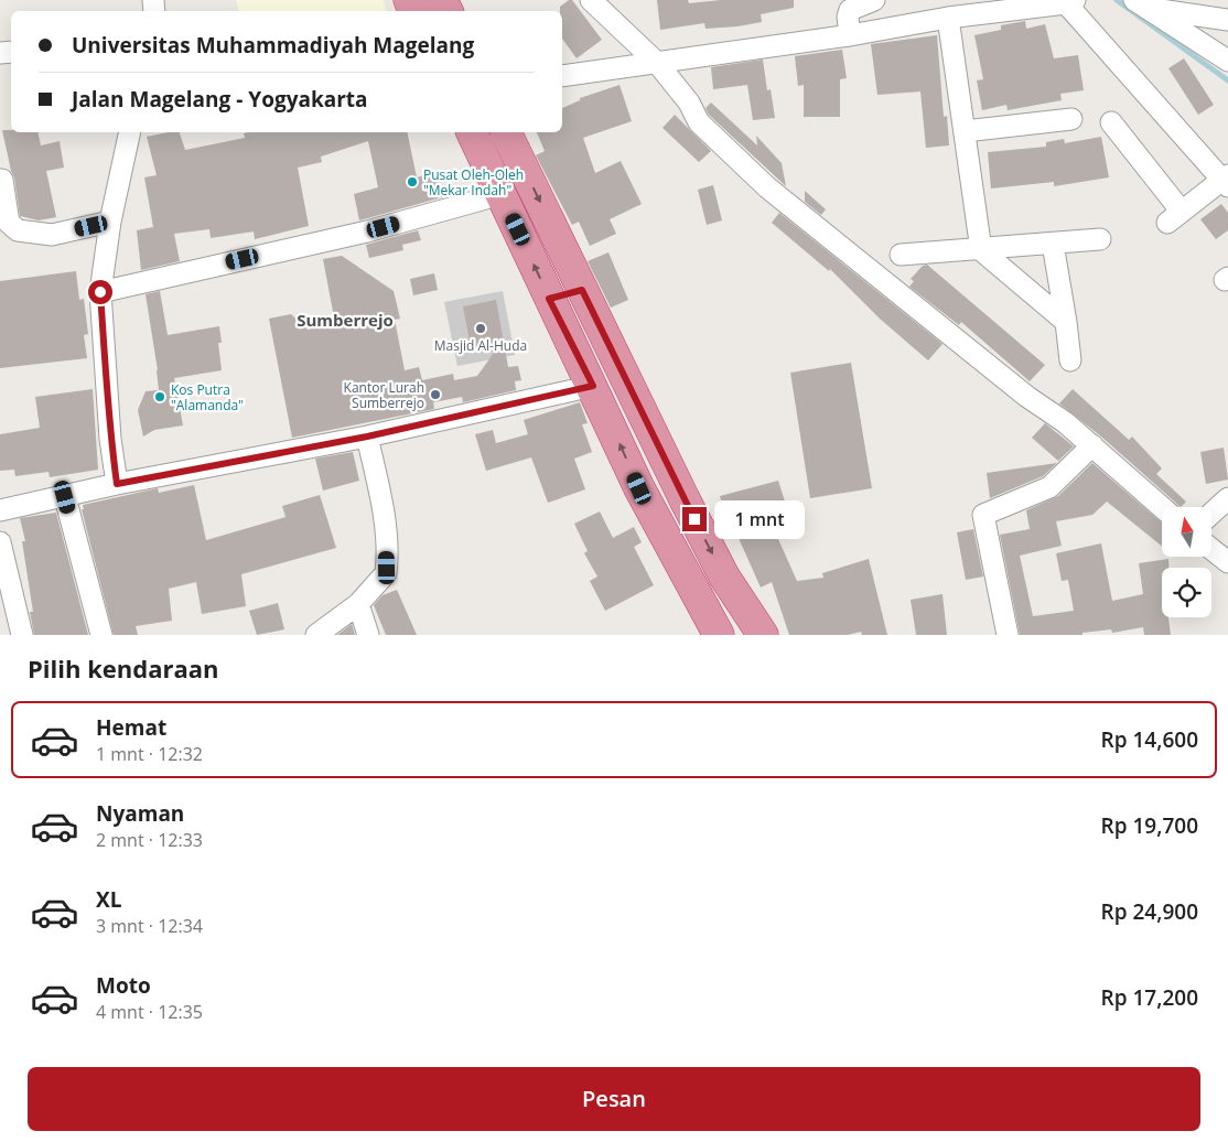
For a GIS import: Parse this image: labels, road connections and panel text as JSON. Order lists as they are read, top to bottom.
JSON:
{
  "districts": ["Sumberrejo"],
  "places": [
    "Pusat Oleh-Oleh \"Mekar Indah\"",
    "Masjid Al-Huda",
    "Kantor Lurah Sumberrejo",
    "Kos Putra \"Alamanda\""
  ],
  "north": "top",
  "page": {
    "banner": ["Universitas Muhammadiyah Magelang", "Jalan Magelang - Yogyakarta"],
    "bubble": "1 mnt",
    "heading": "Pilih kendaraan",
    "list": [
      {
        "name": "Hemat",
        "note": "1 mnt · 12:32",
        "value": "Rp 14,600"
      },
      {
        "name": "Nyaman",
        "note": "2 mnt · 12:33",
        "value": "Rp 19,700"
      },
      {
        "name": "XL",
        "note": "3 mnt · 12:34",
        "value": "Rp 24,900"
      },
      {
        "name": "Moto",
        "note": "4 mnt · 12:35",
        "value": "Rp 17,200"
      }
    ],
    "buttons": "Pesan"
  }
}
